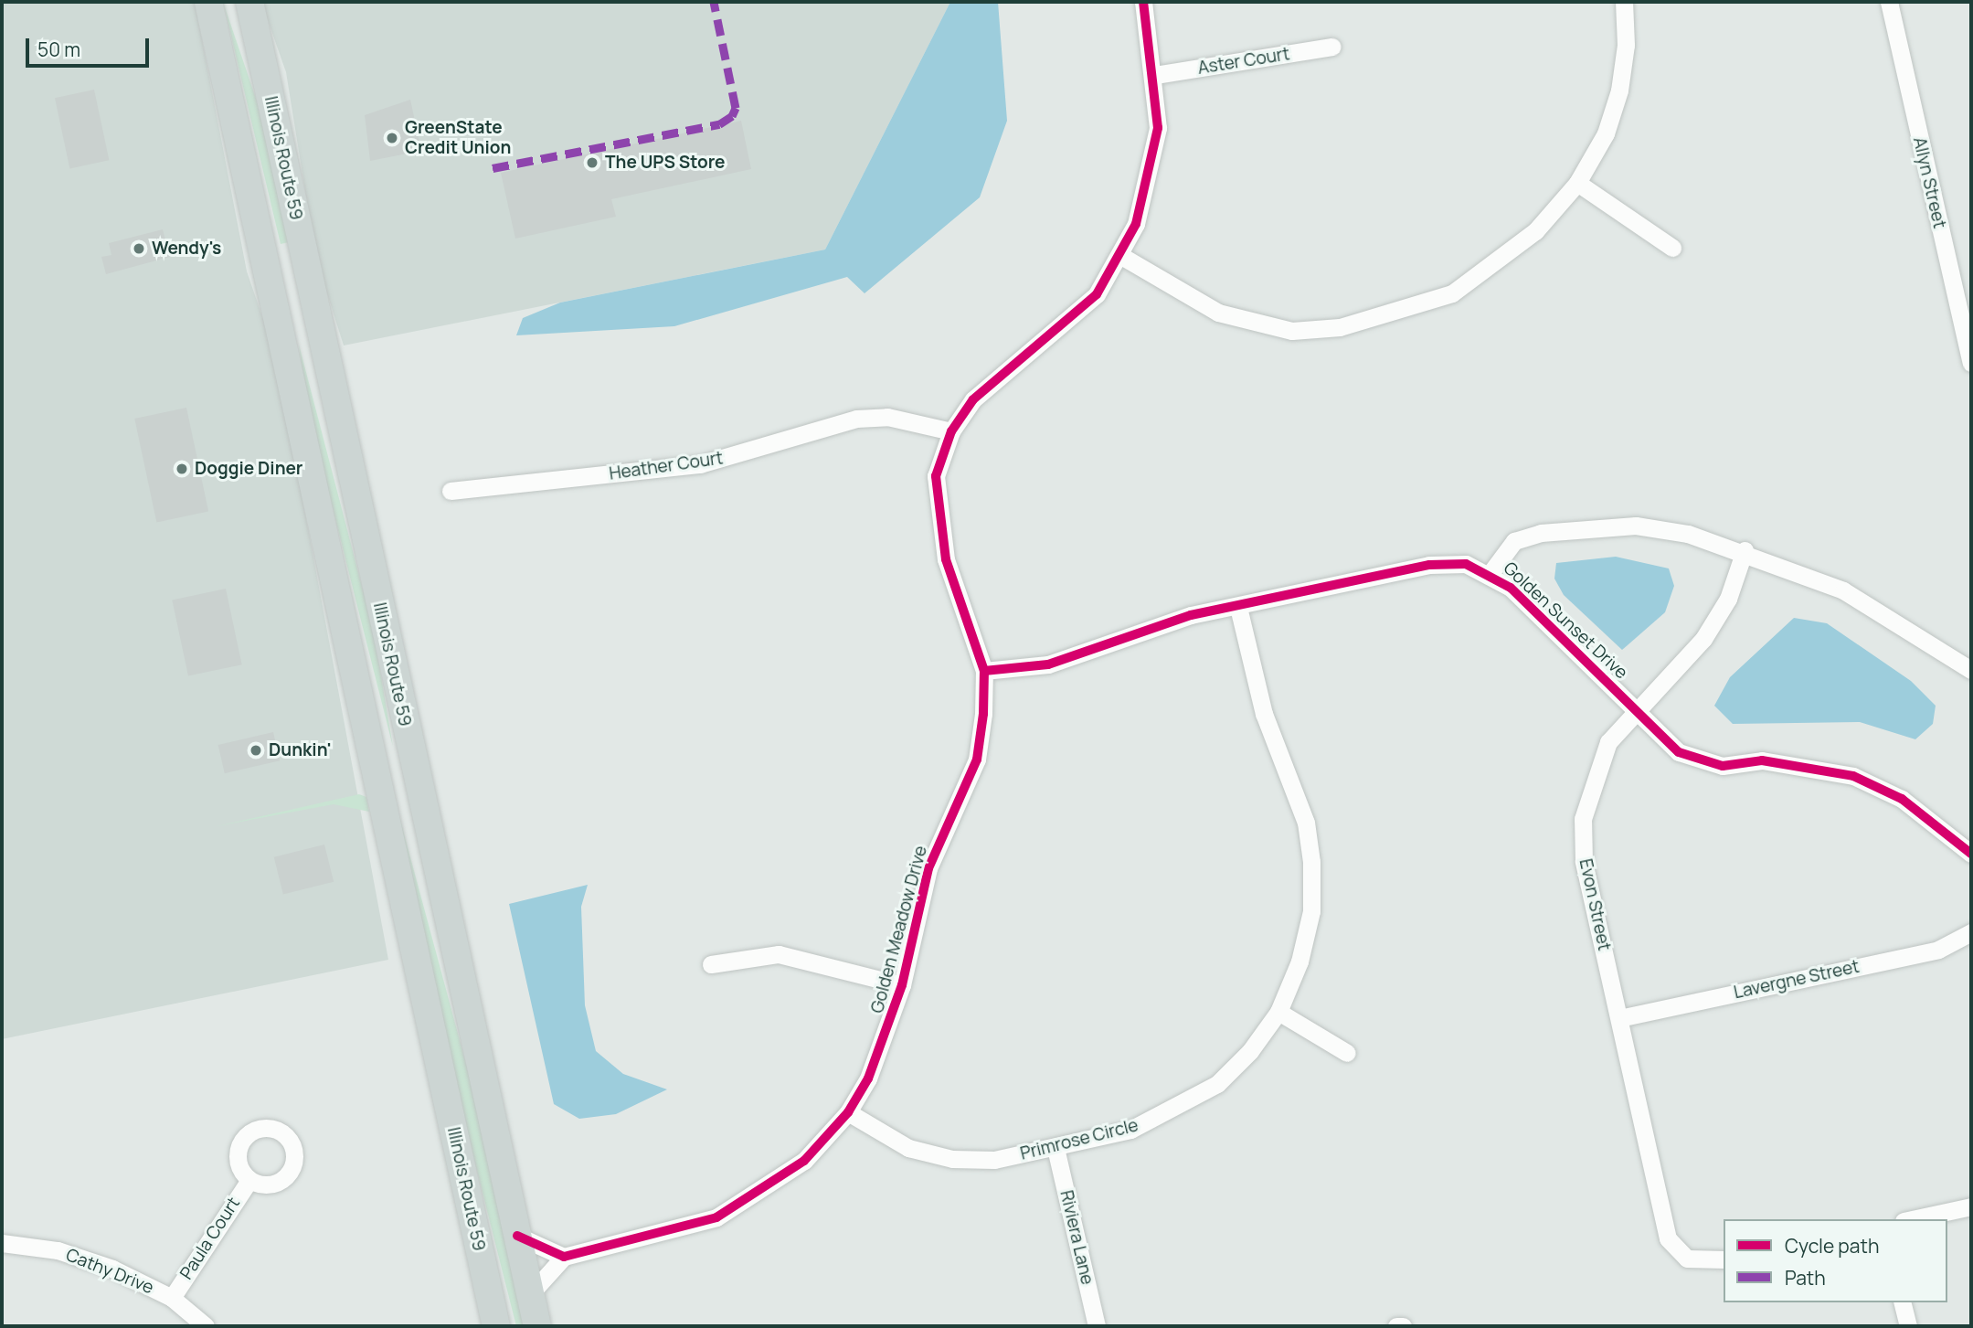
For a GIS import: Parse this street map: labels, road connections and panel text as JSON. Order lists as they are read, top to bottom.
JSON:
{
  "streets": {
    "main road": ["Illinois Route 59"],
    "street": [
      "Aster Court",
      "Allyn Street",
      "Heather Court",
      "Golden Sunset Drive",
      "Evon Street",
      "Golden Meadow Drive",
      "Lavergne Street",
      "Primrose Circle",
      "Riviera Lane",
      "Paula Court",
      "Cathy Drive"
    ]
  },
  "crossings": [
    ["Aster Court", "Golden Meadow Drive"],
    ["Heather Court", "Golden Meadow Drive"],
    ["Golden Sunset Drive", "Evon Street"],
    ["Golden Sunset Drive", "Golden Meadow Drive"],
    ["Golden Sunset Drive", "Primrose Circle"],
    ["Evon Street", "Lavergne Street"],
    ["Golden Meadow Drive", "Primrose Circle"],
    ["Primrose Circle", "Riviera Lane"],
    ["Paula Court", "Cathy Drive"]
  ],
  "places": [
    "GreenState Credit Union",
    "The UPS Store",
    "Wendy's",
    "Doggie Diner",
    "Dunkin'"
  ],
  "legend": ["Cycle path", "Path"],
  "scale_bar": "50 m"
}
